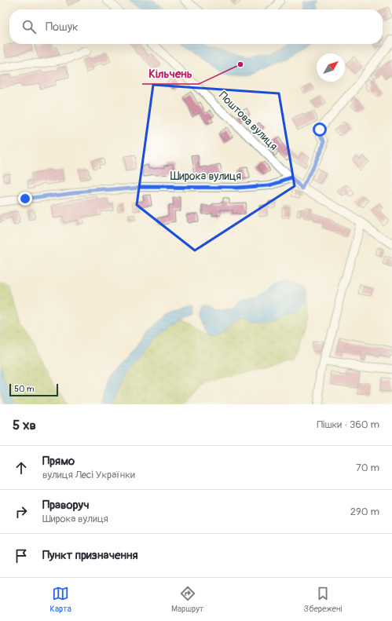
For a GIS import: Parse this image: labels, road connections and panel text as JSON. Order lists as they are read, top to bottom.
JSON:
{
  "streets": {
    "street": ["Поштова вулиця", "Широка вулиця"]
  },
  "crossings": [
    ["Поштова вулиця", "Широка вулиця"]
  ],
  "places": ["Кільчень"],
  "scale_bar": "50 m",
  "north": "top right",
  "page": {
    "search": "Пошук",
    "scale": "50 m",
    "heading": ["5 хв", "Пішки · 360 m"],
    "list": [
      ["Прямо", "вулиця Лесі Українки", "70 m"],
      ["Праворуч", "Широка вулиця", "290 m"],
      "Пункт призначення"
    ],
    "nav": ["Карта", "Маршрут", "Збережені"]
  }
}
